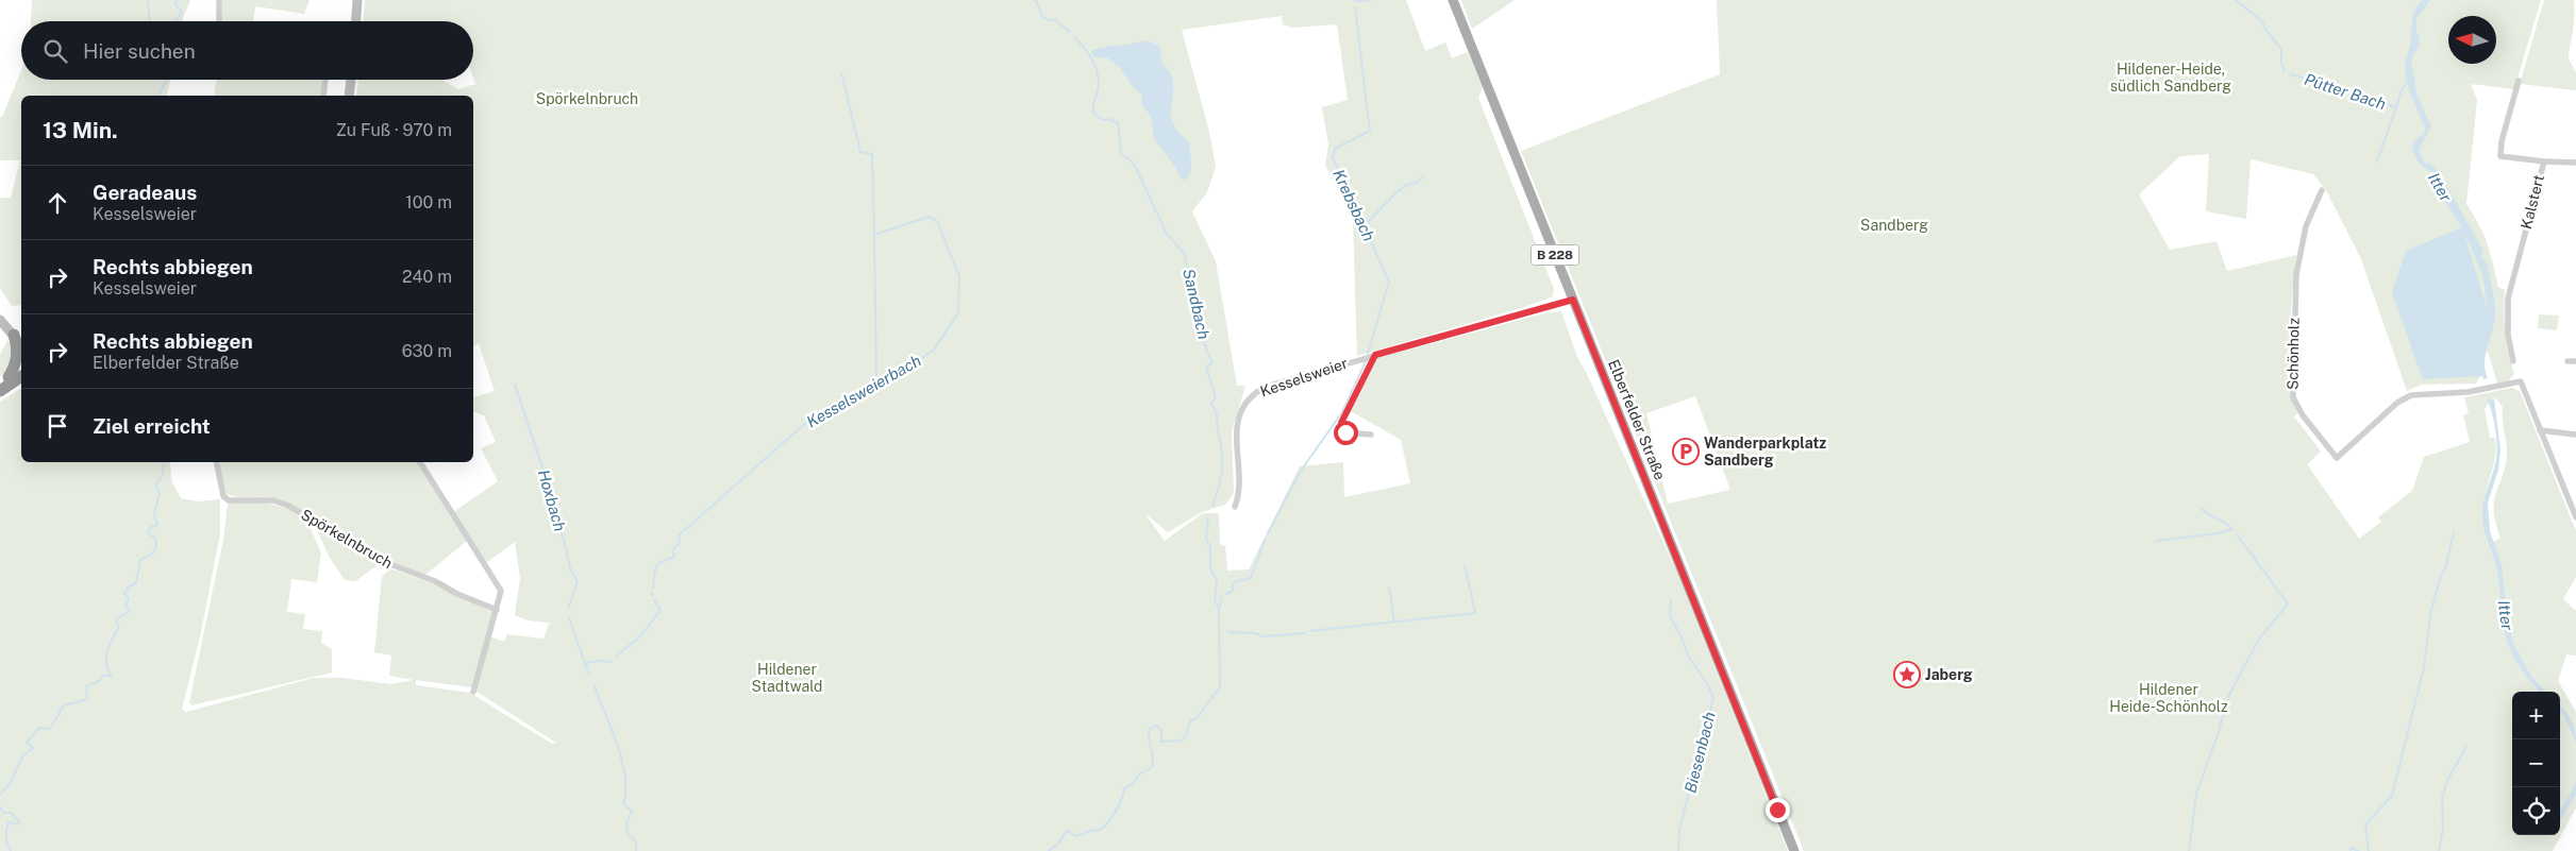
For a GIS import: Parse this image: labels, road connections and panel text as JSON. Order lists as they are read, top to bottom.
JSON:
{
  "streets": {
    "main road": ["B 228", "Elberfelder Straße"],
    "street": [
      "Kalstert",
      "Schönholz",
      "Kesselsweier",
      "Spörkelnbruch"
    ]
  },
  "crossings": [
    ["Kesselsweier", "Elberfelder Straße"]
  ],
  "water": [
    "Pütter Bach",
    "Itter",
    "Krebsbach",
    "Sandbach",
    "Kesselsweierbach",
    "Hoxbach",
    "Biesenbach"
  ],
  "parks": [
    "Hildener-Heide, südlich Sandberg",
    "Spörkelnbruch",
    "Sandberg",
    "Hildener Stadtwald",
    "Hildener Heide-Schönholz"
  ],
  "places": {
    "parking": ["Wanderparkplatz Sandberg"],
    "place": ["Jaberg"]
  },
  "north": "left",
  "page": {
    "search": "Hier suchen",
    "heading": ["13 Min.", "Zu Fuß · 970 m"],
    "list": [
      ["Geradeaus", "Kesselsweier", "100 m"],
      ["Rechts abbiegen", "Kesselsweier", "240 m"],
      ["Rechts abbiegen", "Elberfelder Straße", "630 m"],
      "Ziel erreicht"
    ],
    "map_buttons": ["+", "−"]
  }
}
